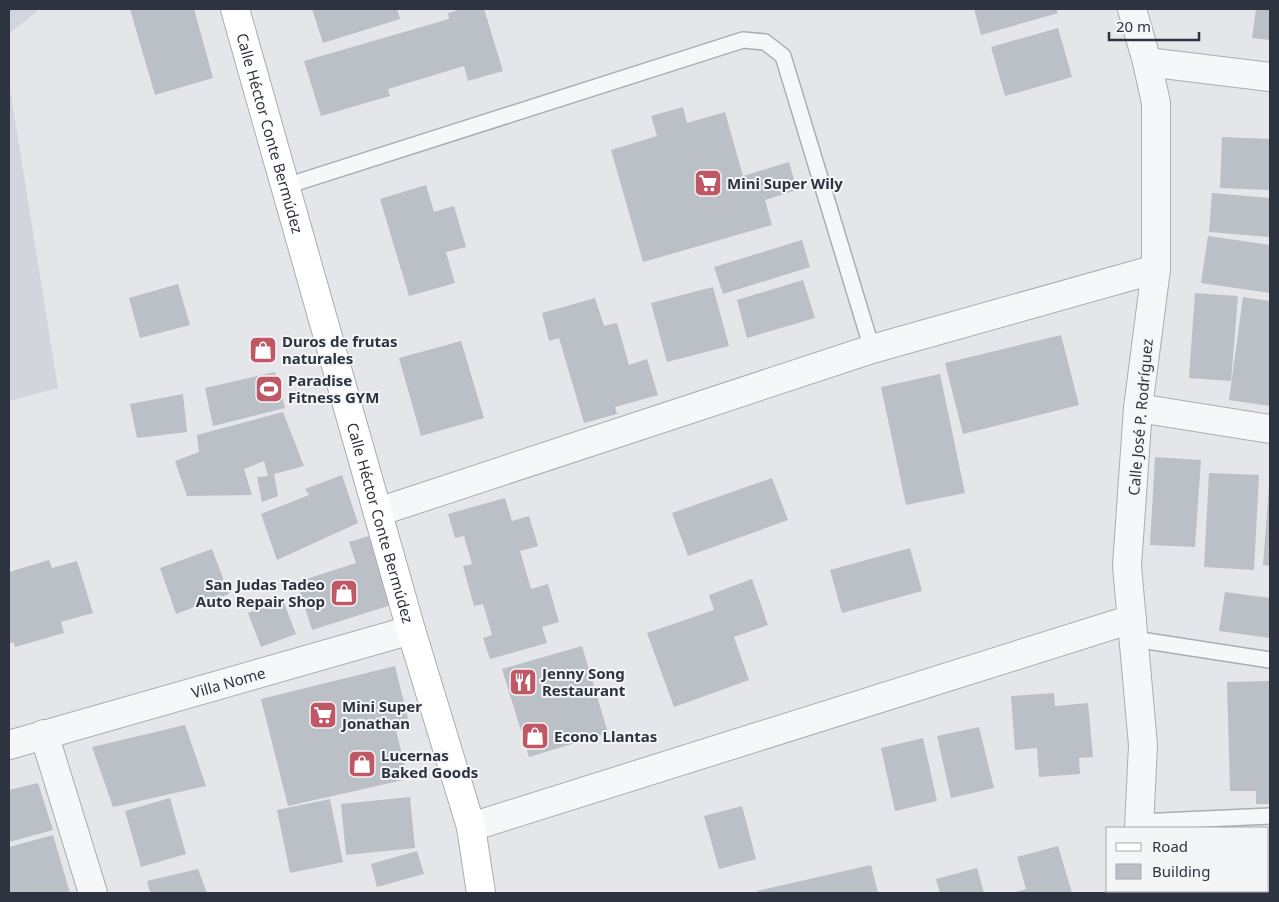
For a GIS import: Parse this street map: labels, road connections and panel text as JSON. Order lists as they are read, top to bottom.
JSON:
{
  "streets": {
    "street": ["Calle Héctor Conte Bermúdez", "Calle José P. Rodríguez", "Villa Nome"]
  },
  "crossings": [
    ["Calle Héctor Conte Bermúdez", "Villa Nome"]
  ],
  "places": {
    "supermarket": ["Mini Super Wily", "Mini Super Jonathan"],
    "shop": [
      "Duros de frutas naturales",
      "San Judas Tadeo Auto Repair Shop",
      "Econo Llantas",
      "Lucernas Baked Goods"
    ],
    "sports": ["Paradise Fitness GYM"],
    "restaurant": ["Jenny Song Restaurant"]
  },
  "legend": ["Road", "Building"],
  "scale_bar": "20 m"
}
